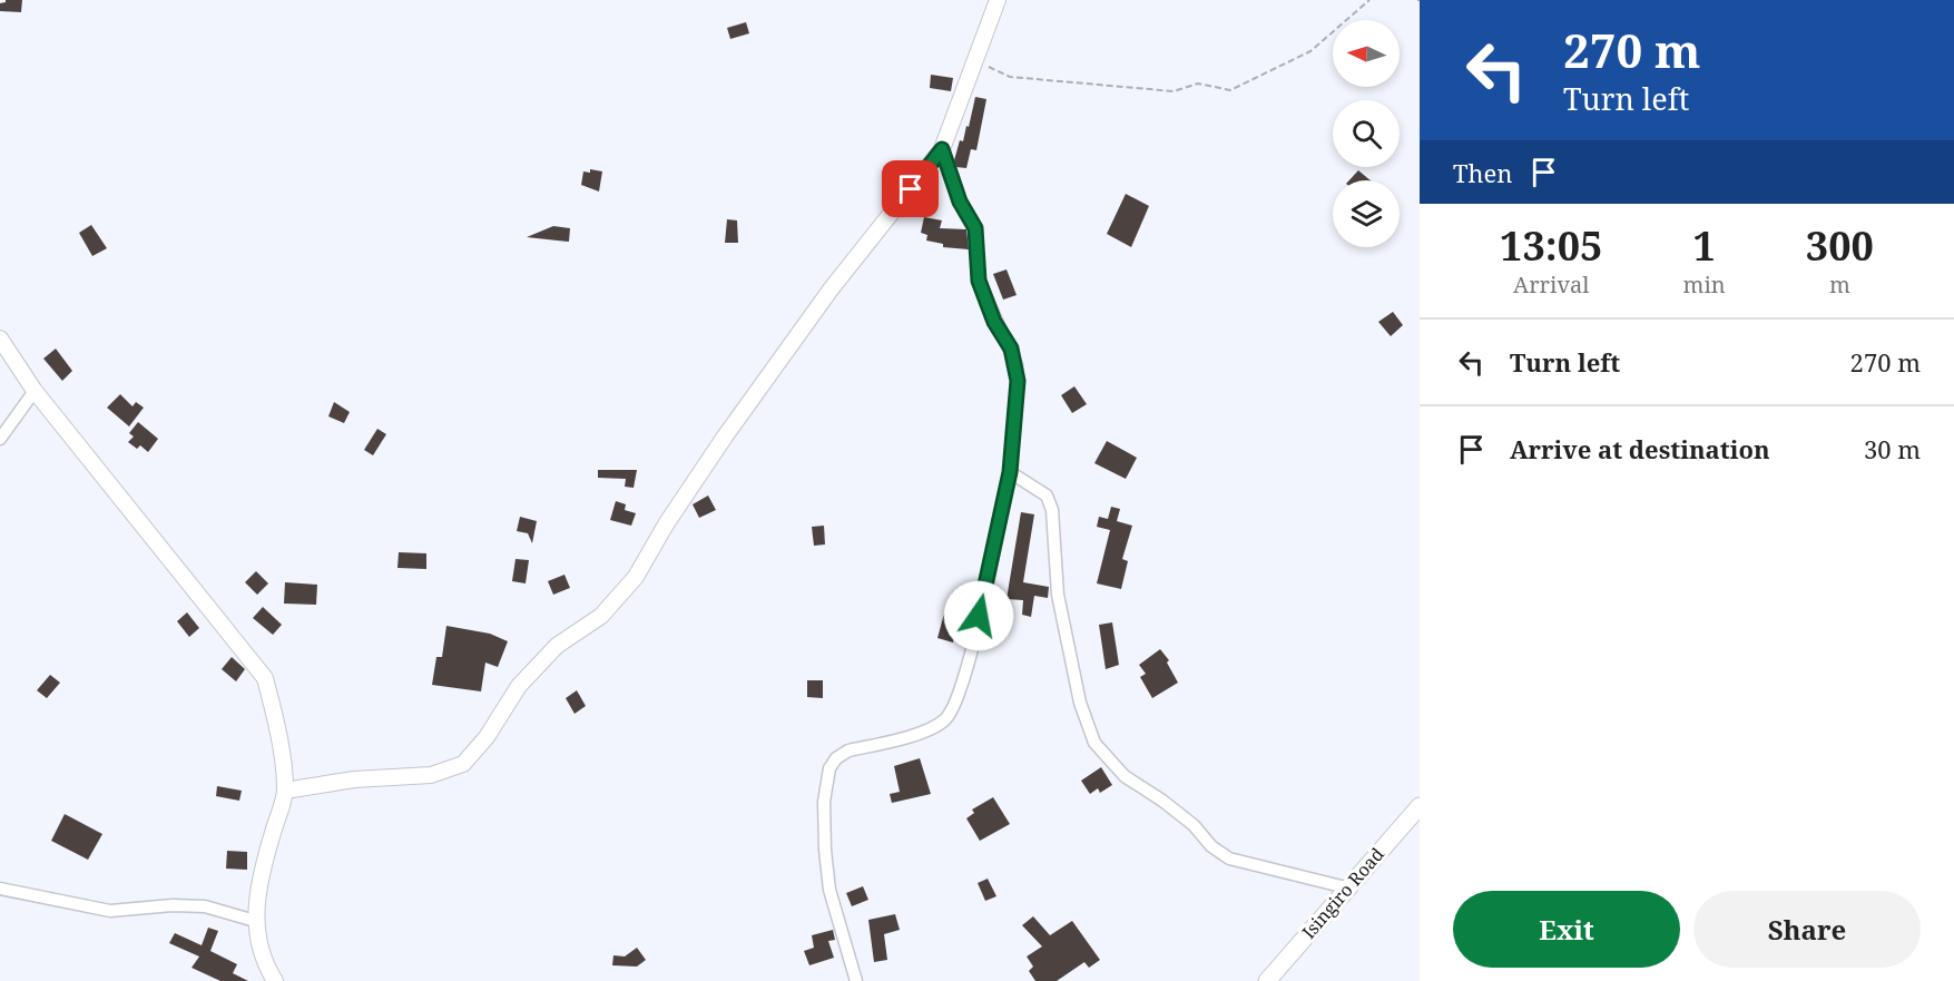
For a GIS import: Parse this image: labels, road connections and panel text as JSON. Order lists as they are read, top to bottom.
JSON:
{
  "streets": {
    "main road": ["Isingiro Road"]
  },
  "north": "left",
  "page": {
    "turn": ["270 m", "Turn left"],
    "then": "Then",
    "eta": [
      "13:05",
      "Arrival",
      "1",
      "min",
      "300",
      "m"
    ],
    "list": [
      {
        "name": "Turn left",
        "value": "270 m"
      },
      {
        "name": "Arrive at destination",
        "value": "30 m"
      }
    ],
    "buttons": ["Exit", "Share"]
  }
}
